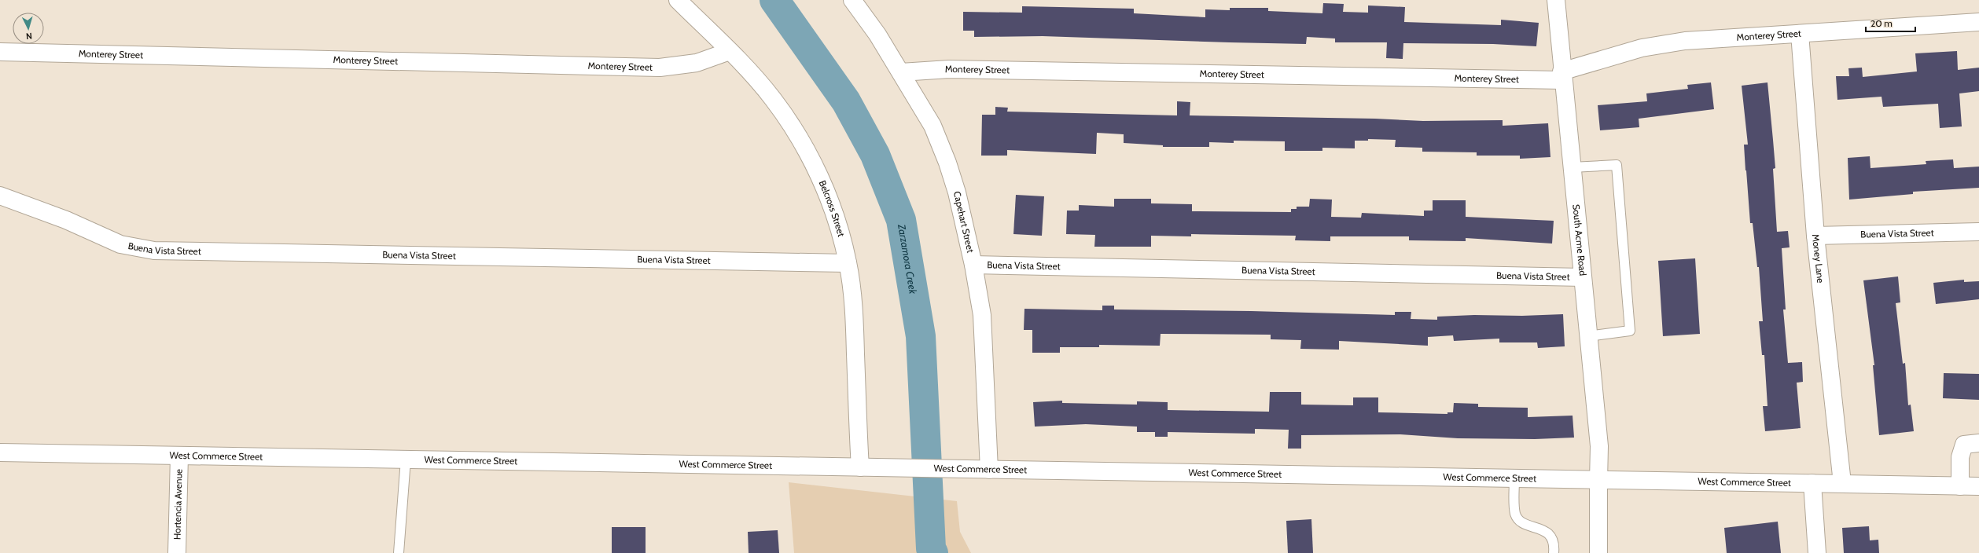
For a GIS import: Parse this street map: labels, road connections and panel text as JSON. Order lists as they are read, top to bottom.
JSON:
{
  "streets": {
    "street": [
      "Monterey Street",
      "Belcross Street",
      "Capehart Street",
      "Buena Vista Street",
      "South Acme Road",
      "Money Lane",
      "West Commerce Street",
      "Hortencia Avenue"
    ]
  },
  "crossings": [
    ["Monterey Street", "Belcross Street"],
    ["Monterey Street", "Capehart Street"],
    ["Monterey Street", "South Acme Road"],
    ["Monterey Street", "Money Lane"],
    ["Belcross Street", "Buena Vista Street"],
    ["Belcross Street", "West Commerce Street"],
    ["Capehart Street", "Buena Vista Street"],
    ["Capehart Street", "West Commerce Street"],
    ["Buena Vista Street", "South Acme Road"],
    ["Buena Vista Street", "Money Lane"],
    ["South Acme Road", "West Commerce Street"],
    ["Money Lane", "West Commerce Street"],
    ["West Commerce Street", "Hortencia Avenue"]
  ],
  "water": ["Zarzamora Creek"],
  "scale_bar": "20 m",
  "north": "bottom"
}
